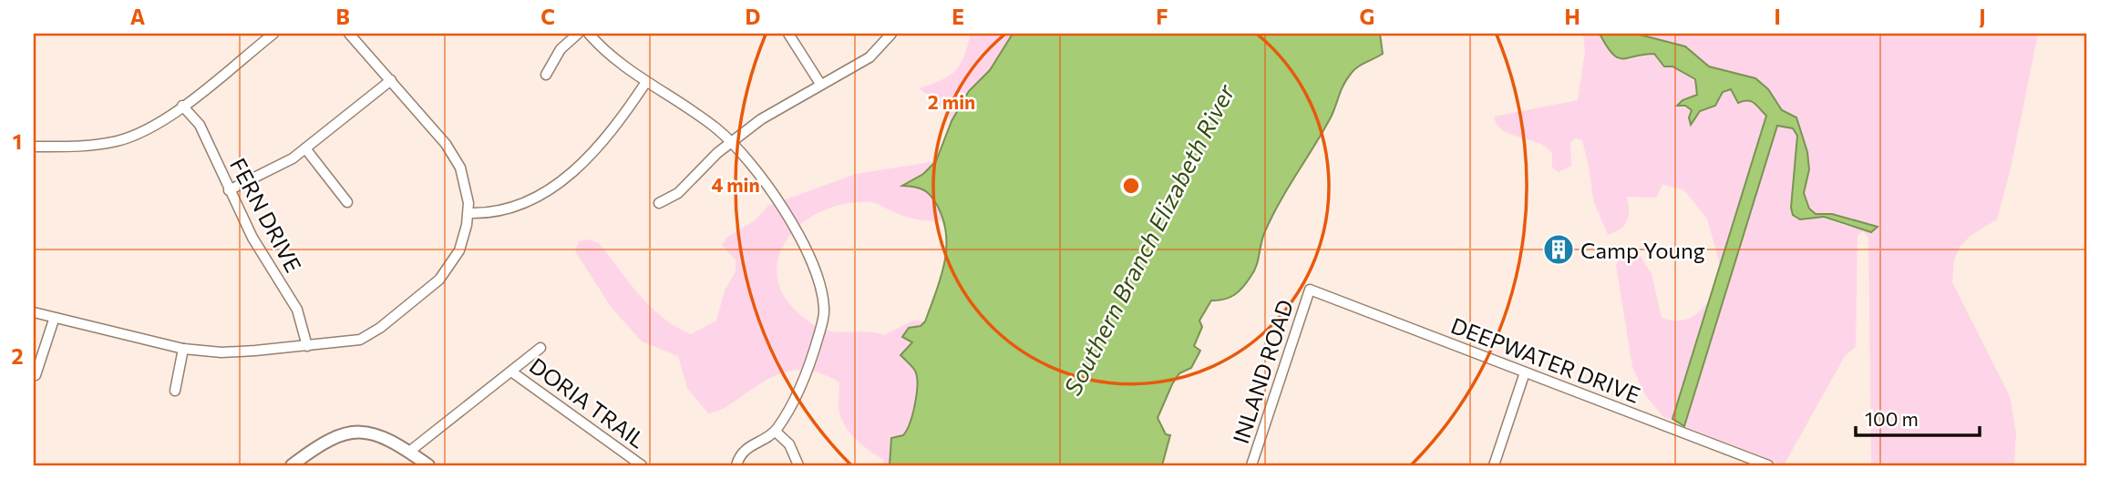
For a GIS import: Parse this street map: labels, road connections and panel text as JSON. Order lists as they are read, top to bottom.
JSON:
{
  "streets": {
    "street": [
      "FERN DRIVE",
      "DEEPWATER DRIVE",
      "INLAND ROAD",
      "DORIA TRAIL"
    ]
  },
  "crossings": [
    ["DEEPWATER DRIVE", "INLAND ROAD"]
  ],
  "water": ["Southern Branch Elizabeth River"],
  "places": {
    "building": ["Camp Young"]
  },
  "scale_bar": "100 m",
  "grid": {
    "columns": [
      "A",
      "B",
      "C",
      "D",
      "E",
      "F",
      "G",
      "H",
      "I",
      "J"
    ],
    "rows": ["1", "2"]
  },
  "rings": ["2 min", "4 min"]
}
